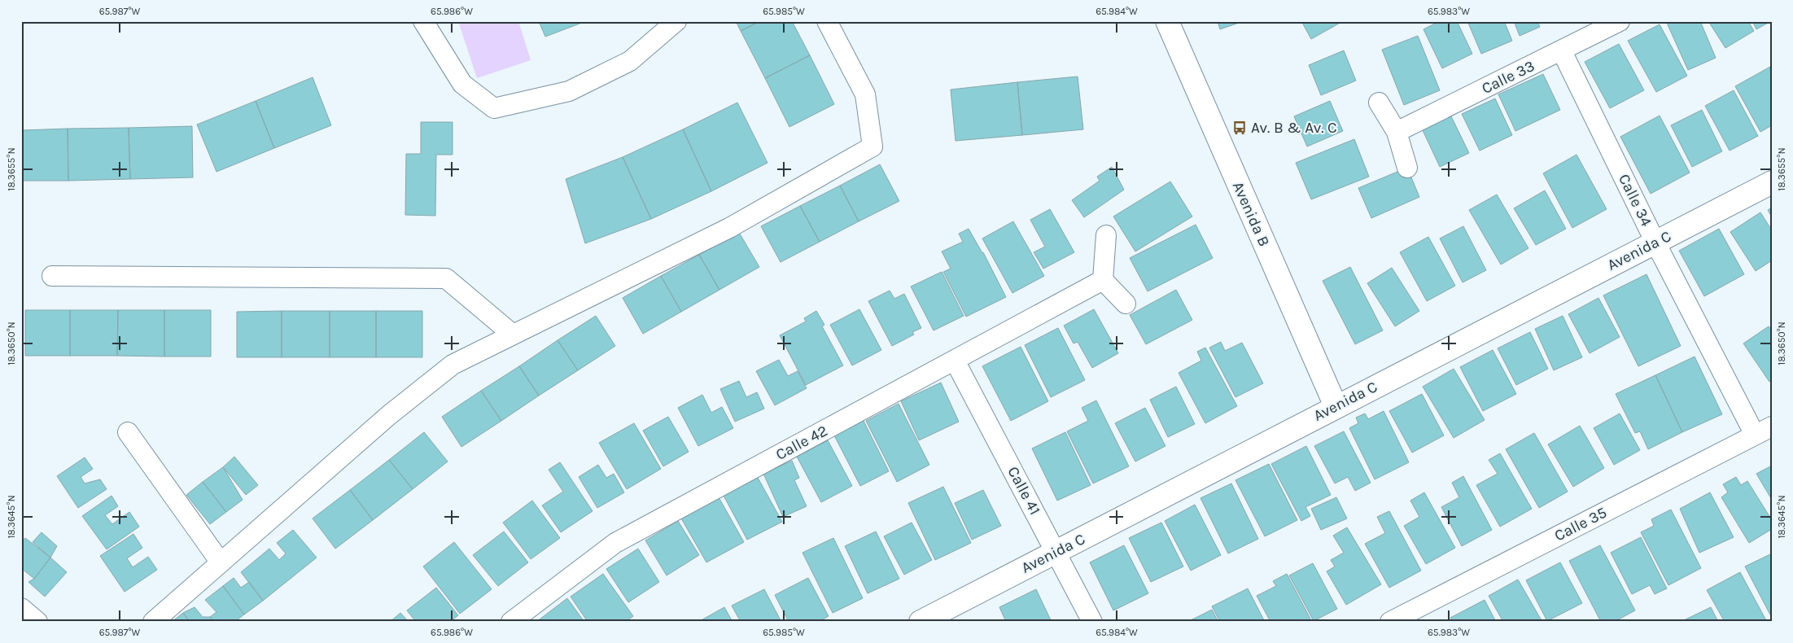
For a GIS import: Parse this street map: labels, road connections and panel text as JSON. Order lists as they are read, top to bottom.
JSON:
{
  "streets": {
    "street": [
      "Calle 33",
      "Calle 34",
      "Avenida B",
      "Avenida C",
      "Calle 42",
      "Calle 41",
      "Calle 35"
    ]
  },
  "crossings": [
    ["Calle 33", "Calle 34"],
    ["Calle 34", "Avenida C"],
    ["Calle 34", "Calle 35"],
    ["Avenida B", "Avenida C"],
    ["Avenida C", "Calle 41"],
    ["Calle 42", "Calle 41"]
  ],
  "places": {
    "bus stop": ["Av. B & Av. C"]
  },
  "coordinates": [
    "65.987°W",
    "65.986°W",
    "65.985°W",
    "65.984°W",
    "65.983°W",
    "18.3655°N",
    "18.3650°N",
    "18.3645°N"
  ]
}
